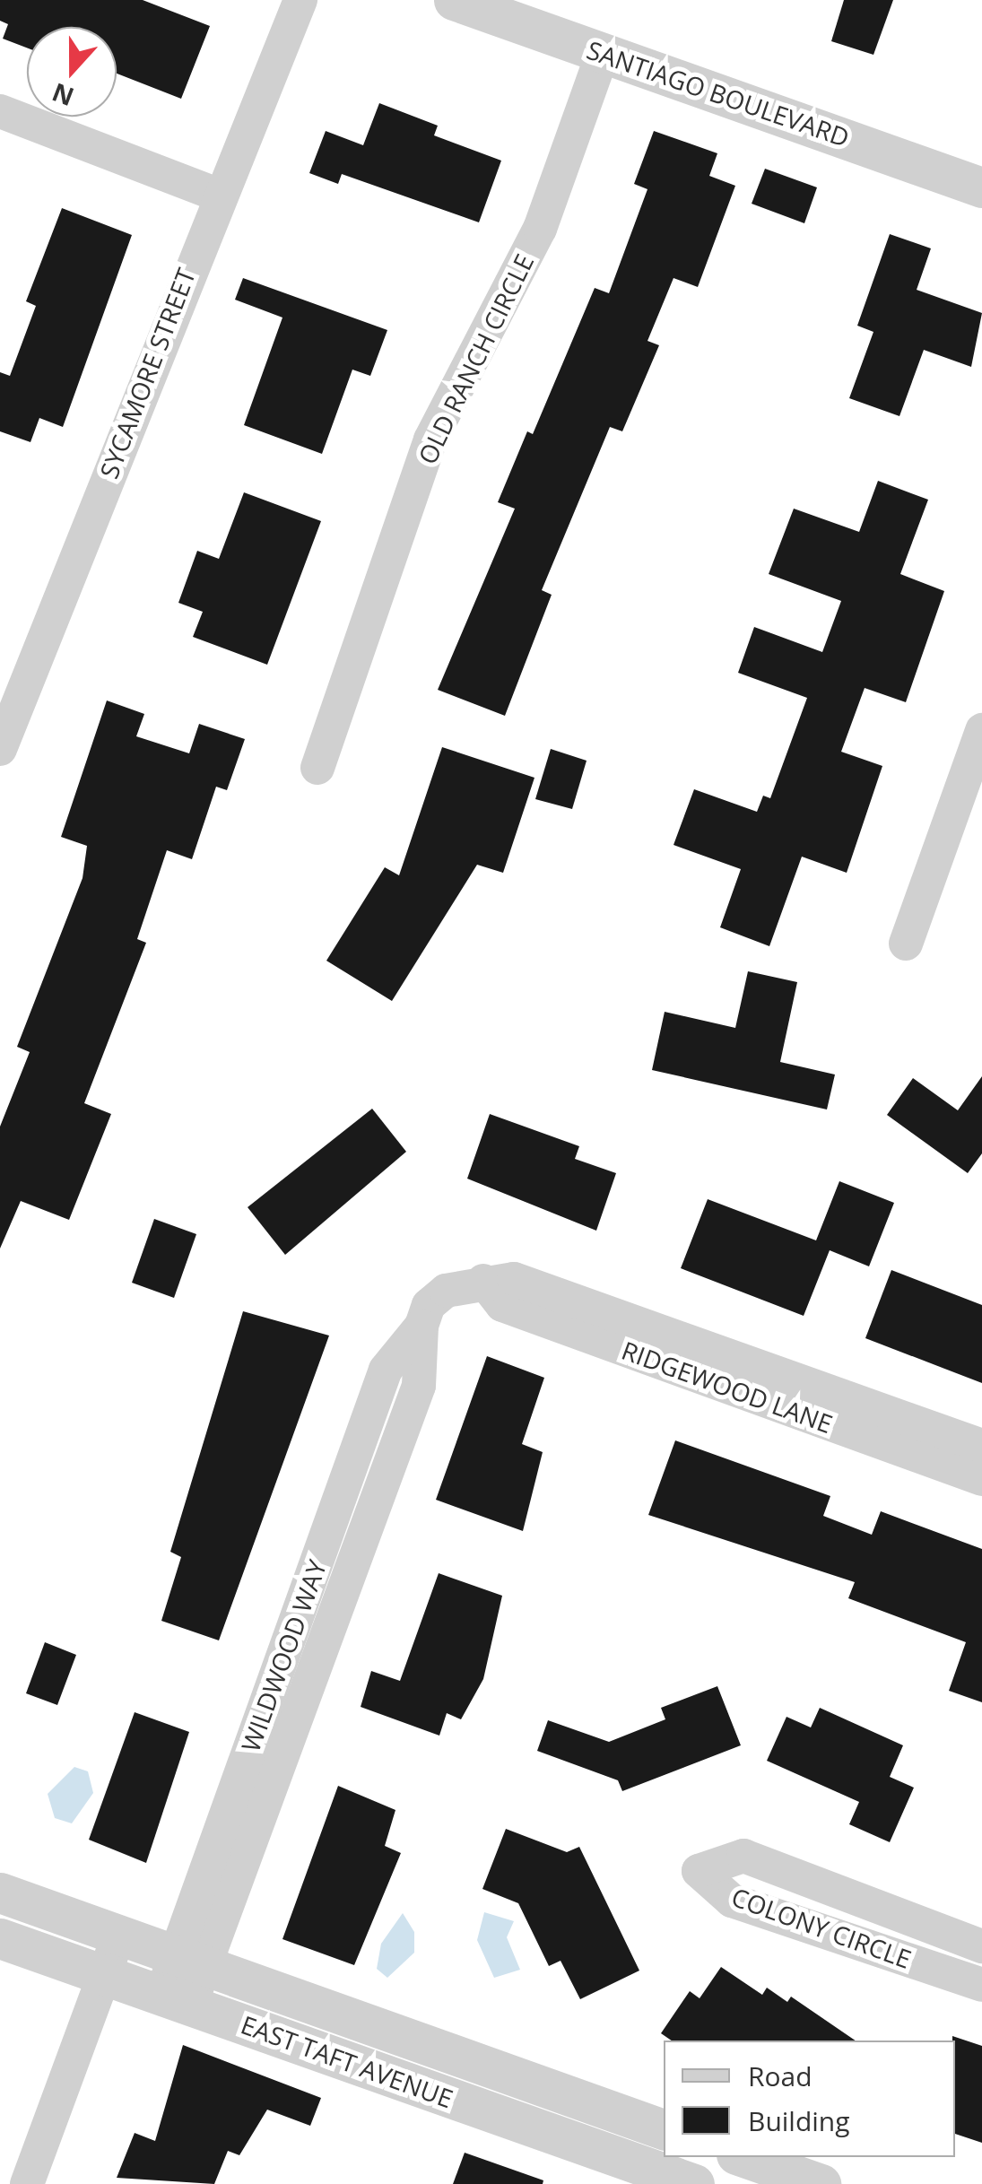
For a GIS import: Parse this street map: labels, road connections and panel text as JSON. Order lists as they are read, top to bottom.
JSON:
{
  "streets": {
    "street": [
      "SANTIAGO BOULEVARD",
      "OLD RANCH CIRCLE",
      "SYCAMORE STREET",
      "RIDGEWOOD LANE",
      "WILDWOOD WAY",
      "COLONY CIRCLE",
      "EAST TAFT AVENUE"
    ]
  },
  "crossings": [
    ["SANTIAGO BOULEVARD", "OLD RANCH CIRCLE"],
    ["RIDGEWOOD LANE", "WILDWOOD WAY"],
    ["WILDWOOD WAY", "EAST TAFT AVENUE"]
  ],
  "legend": ["Road", "Building"],
  "north": "bottom"
}
